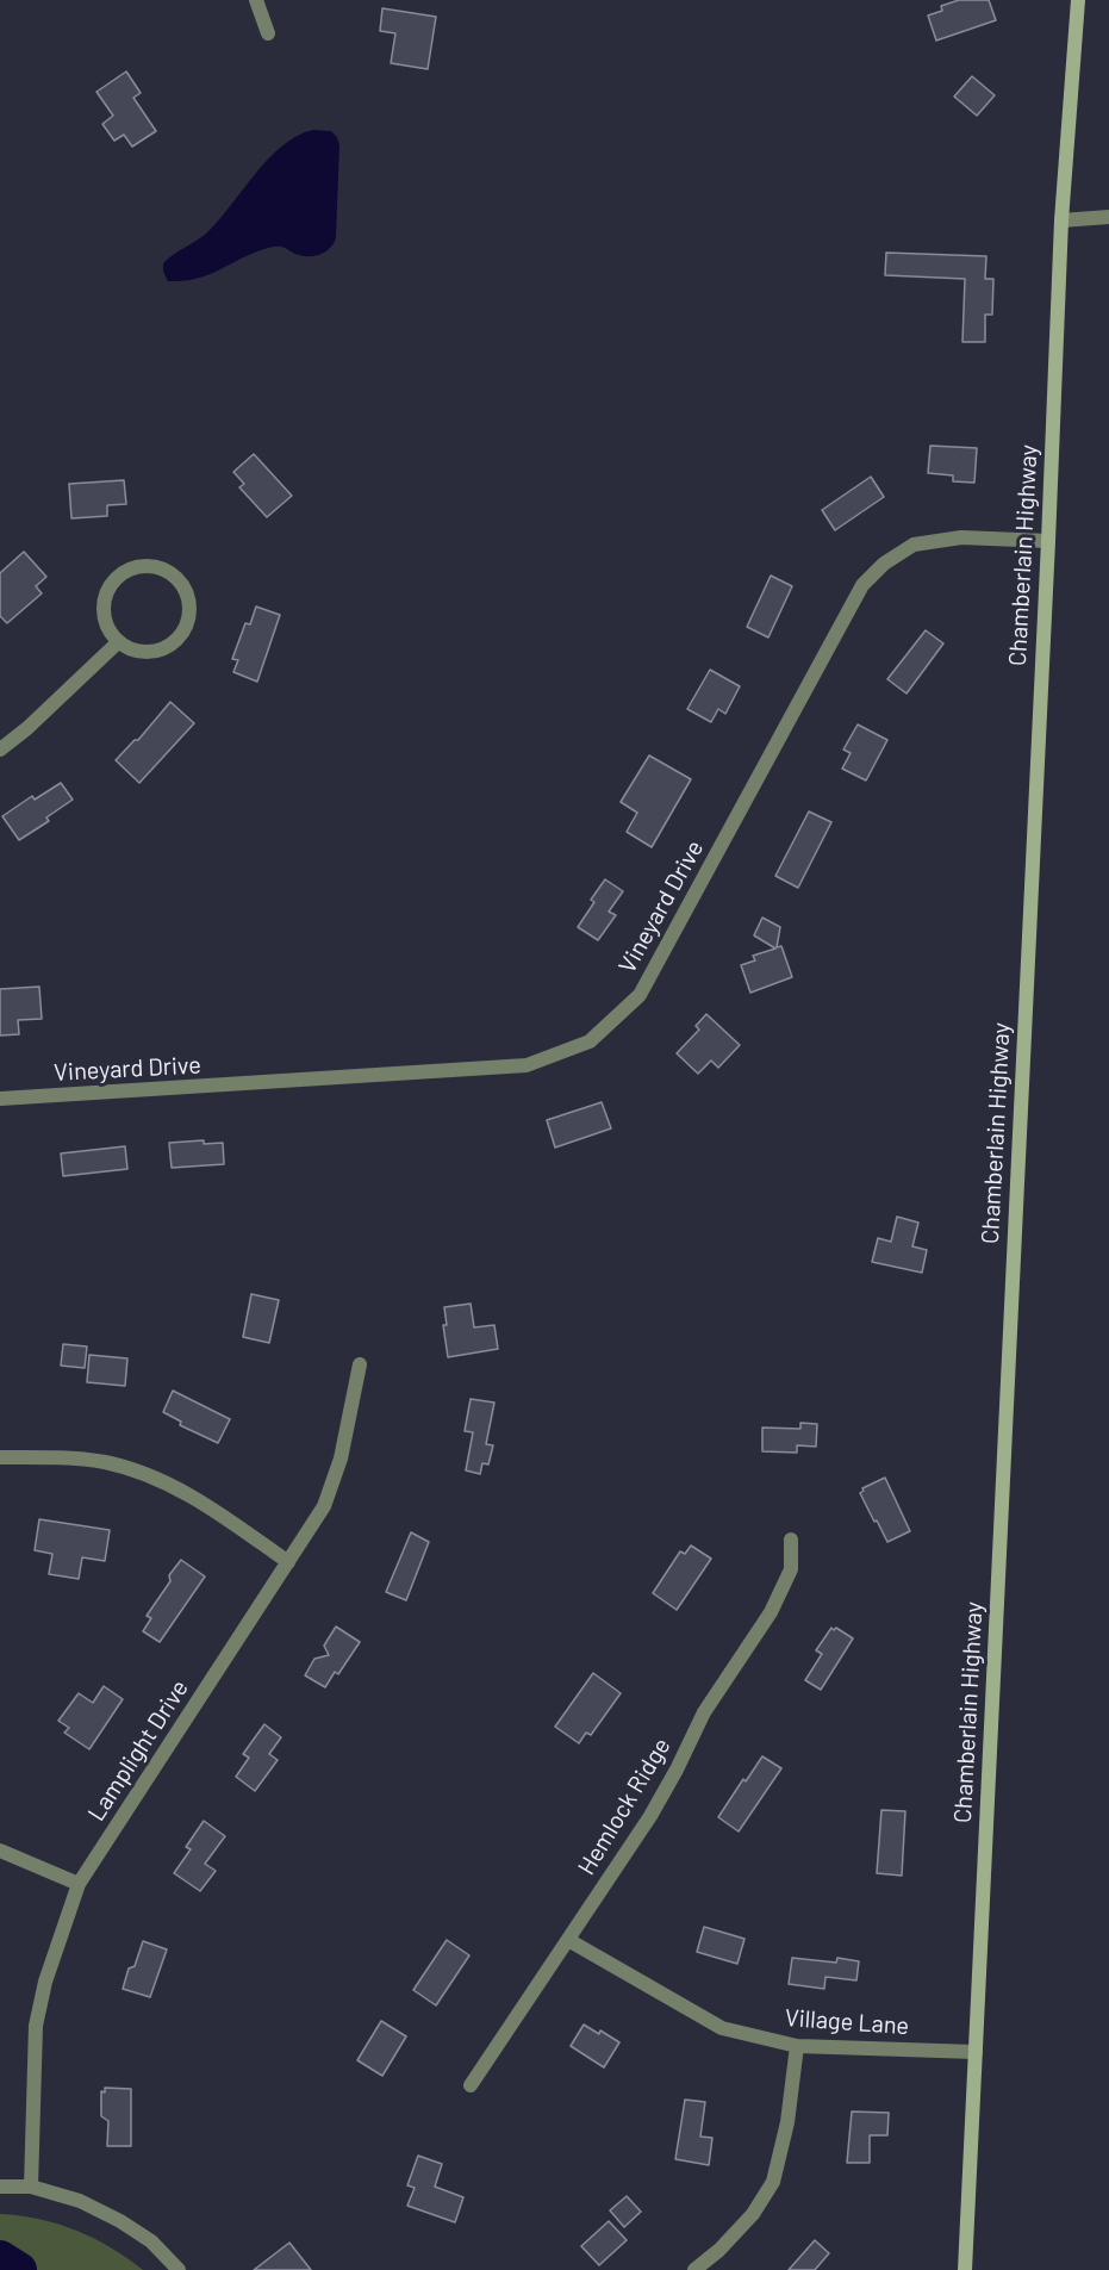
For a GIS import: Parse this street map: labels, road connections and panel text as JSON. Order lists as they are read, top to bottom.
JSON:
{
  "streets": {
    "main road": ["Chamberlain Highway"],
    "street": [
      "Vineyard Drive",
      "Lamplight Drive",
      "Hemlock Ridge",
      "Village Lane"
    ]
  },
  "crossings": [
    ["Chamberlain Highway", "Vineyard Drive"],
    ["Chamberlain Highway", "Village Lane"],
    ["Hemlock Ridge", "Village Lane"]
  ]
}
